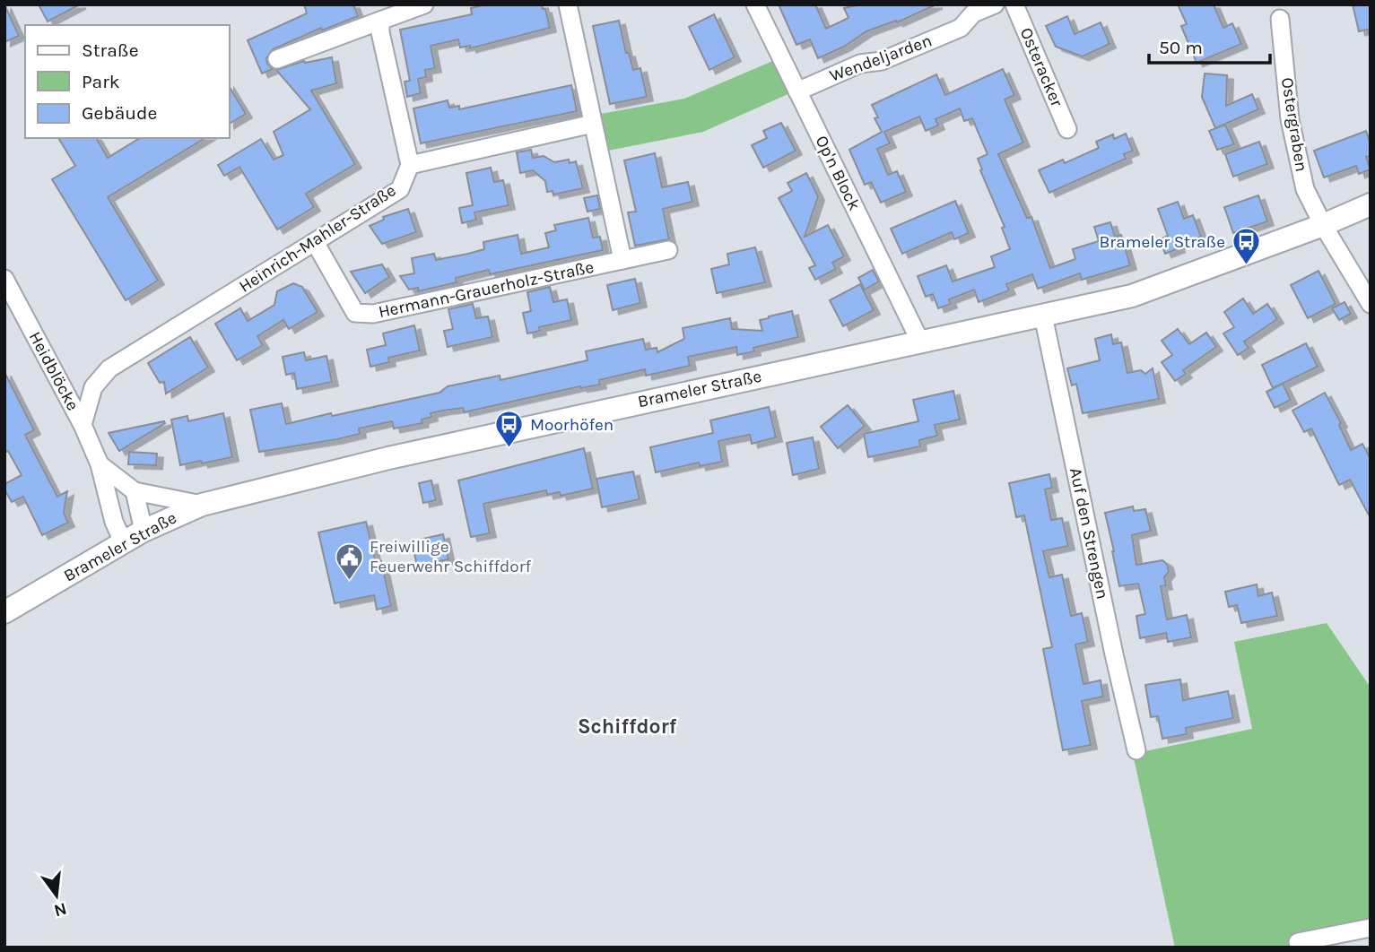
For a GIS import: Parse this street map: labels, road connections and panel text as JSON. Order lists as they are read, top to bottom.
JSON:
{
  "streets": {
    "street": [
      "Wendeljarden",
      "Osteracker",
      "Ostergraben",
      "Op'n Block",
      "Heinrich-Mahler-Straße",
      "Hermann-Grauerholz-Straße",
      "Heidblöcke",
      "Brameler Straße",
      "Auf den Strengen"
    ]
  },
  "crossings": [
    ["Wendeljarden", "Op'n Block"],
    ["Ostergraben", "Brameler Straße"],
    ["Op'n Block", "Brameler Straße"],
    ["Heinrich-Mahler-Straße", "Hermann-Grauerholz-Straße"],
    ["Heinrich-Mahler-Straße", "Heidblöcke"],
    ["Heidblöcke", "Brameler Straße"],
    ["Brameler Straße", "Auf den Strengen"]
  ],
  "districts": ["Schiffdorf"],
  "places": {
    "bus stop": ["Brameler Straße", "Moorhöfen"],
    "public building": ["Freiwillige Feuerwehr Schiffdorf"]
  },
  "legend": ["Straße", "Park", "Gebäude"],
  "scale_bar": "50 m",
  "north": "bottom"
}
